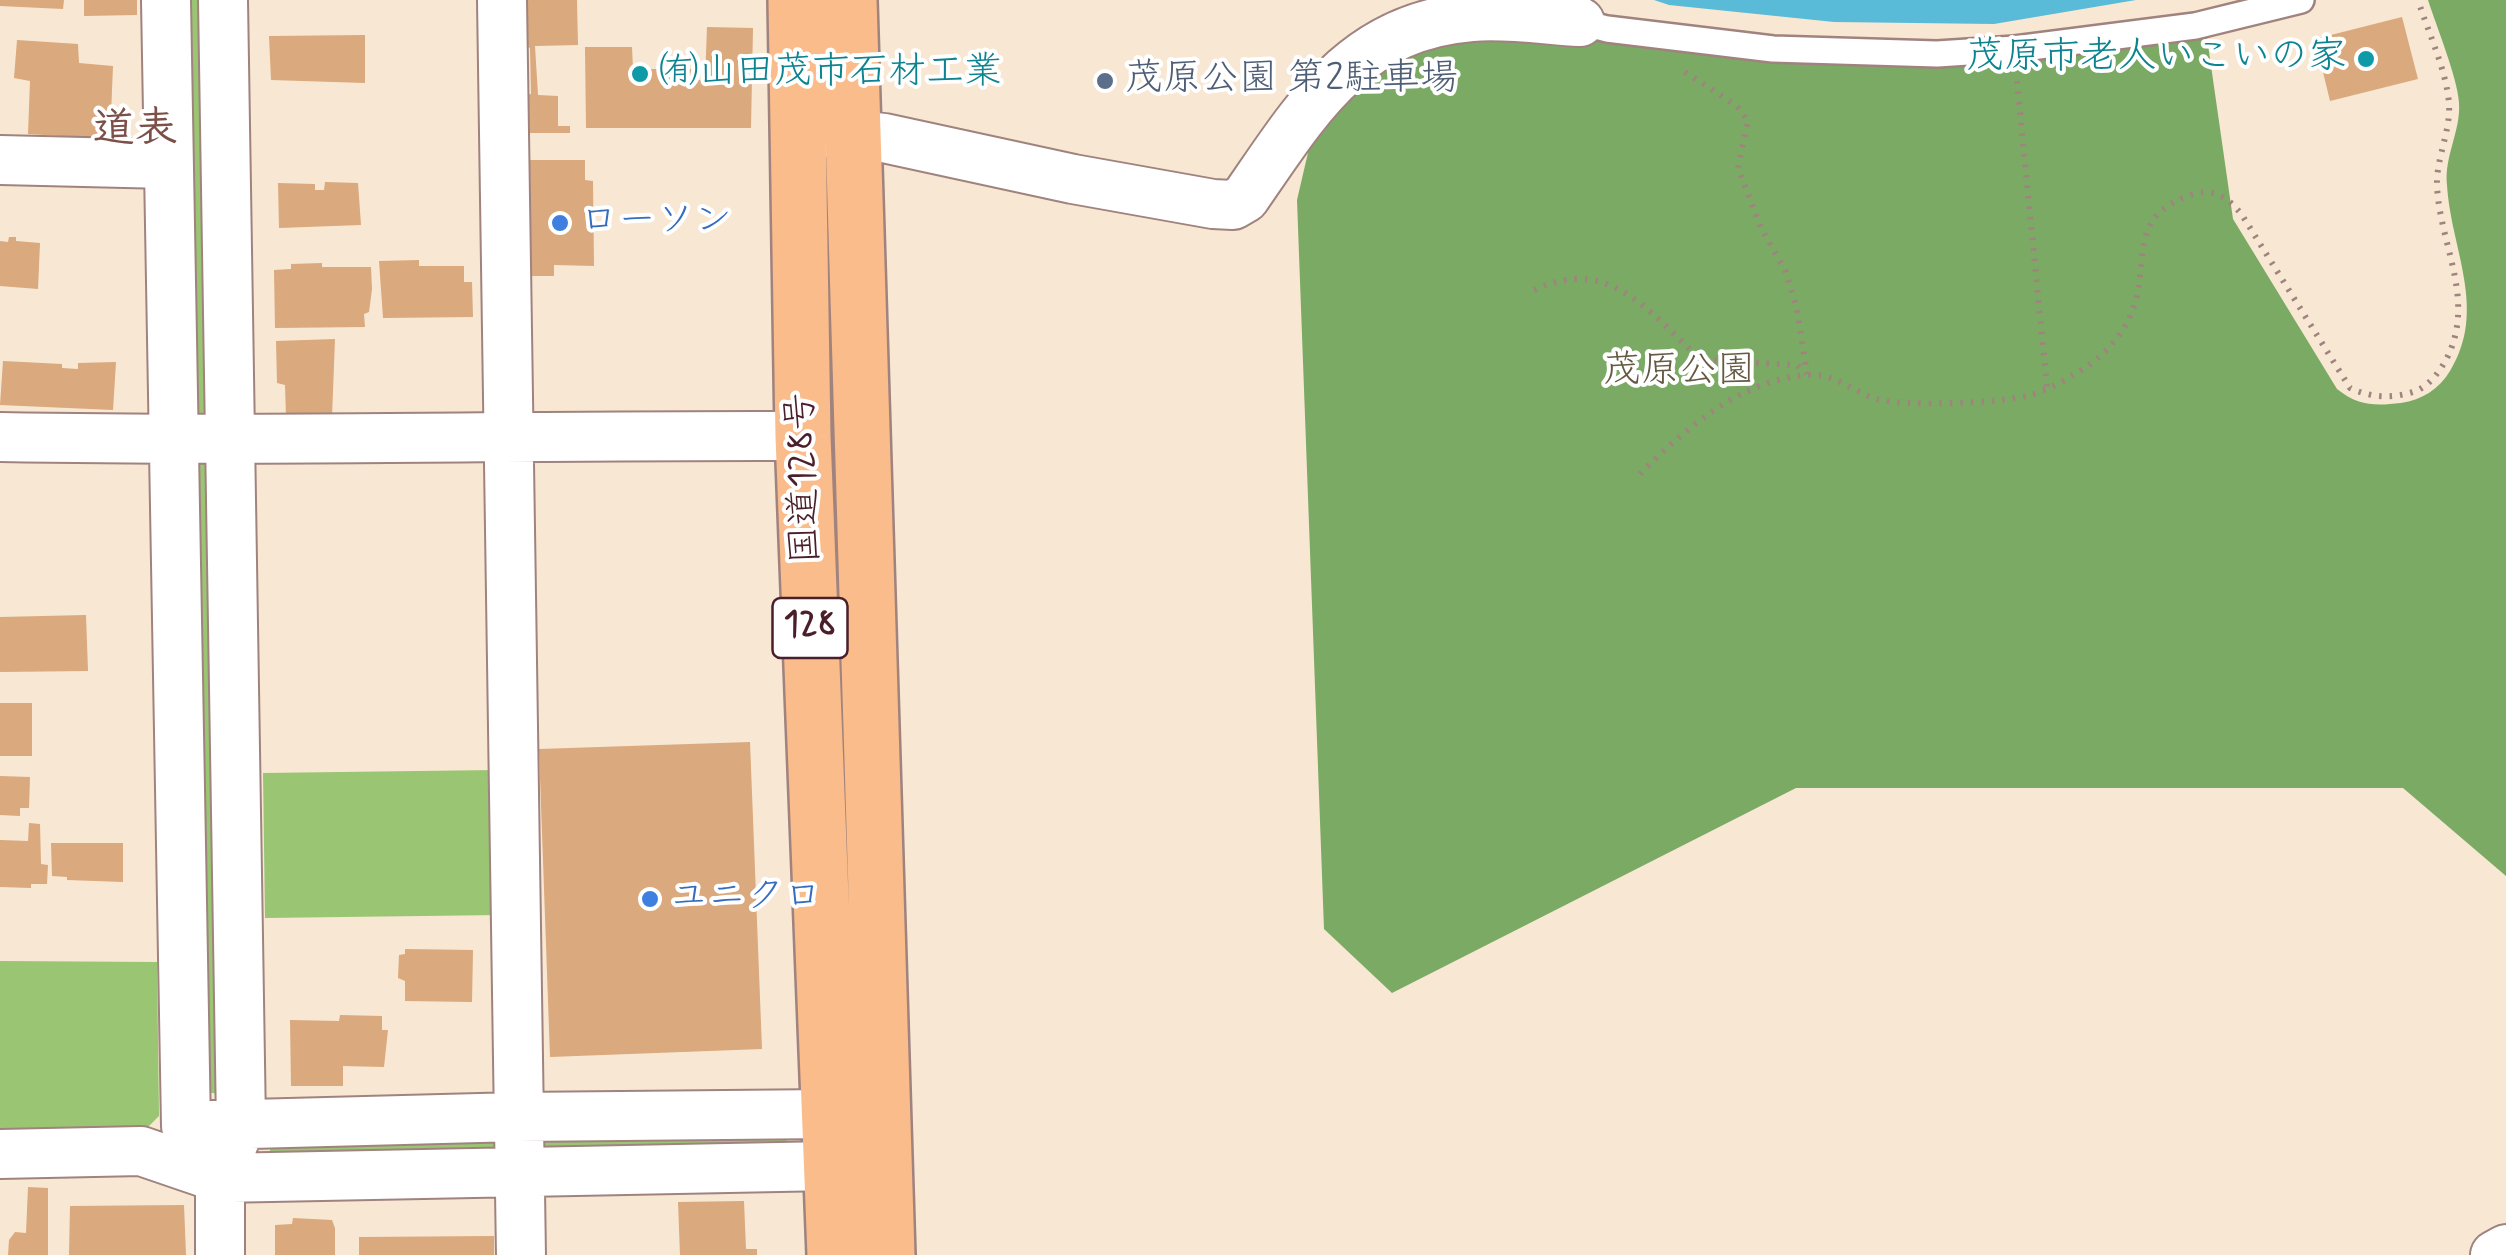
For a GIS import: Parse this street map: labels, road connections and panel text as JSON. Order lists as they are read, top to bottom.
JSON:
{
  "streets": {
    "highway": ["国道128号", "128"]
  },
  "districts": ["道表"],
  "parks": ["茂原公園"],
  "places": [
    "茂原市老人いこいの家",
    "㈲山田茂市石材工業",
    "茂原公園 第2駐車場",
    "ローソン",
    "ユニクロ"
  ]
}
